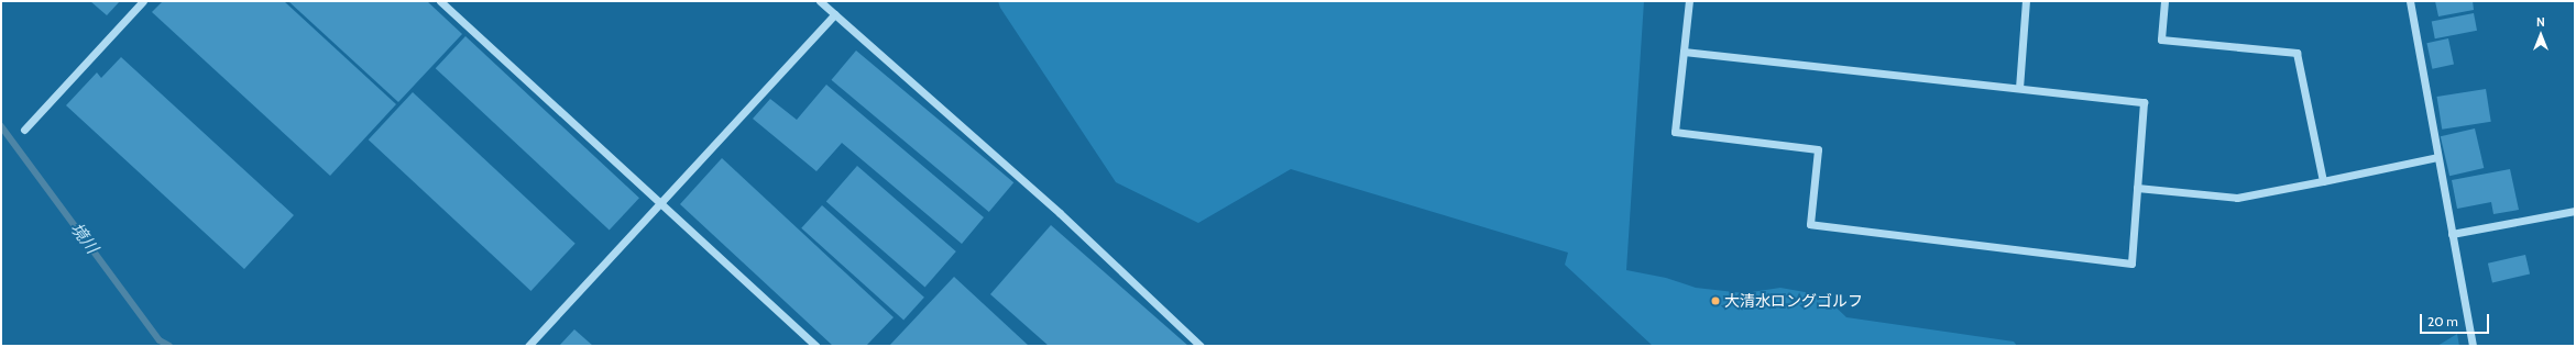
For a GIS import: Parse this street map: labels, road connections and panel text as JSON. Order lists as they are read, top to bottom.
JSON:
{
  "water": ["境川"],
  "places": ["大清水ロングゴルフ"],
  "scale_bar": "20 m",
  "north": "top"
}
